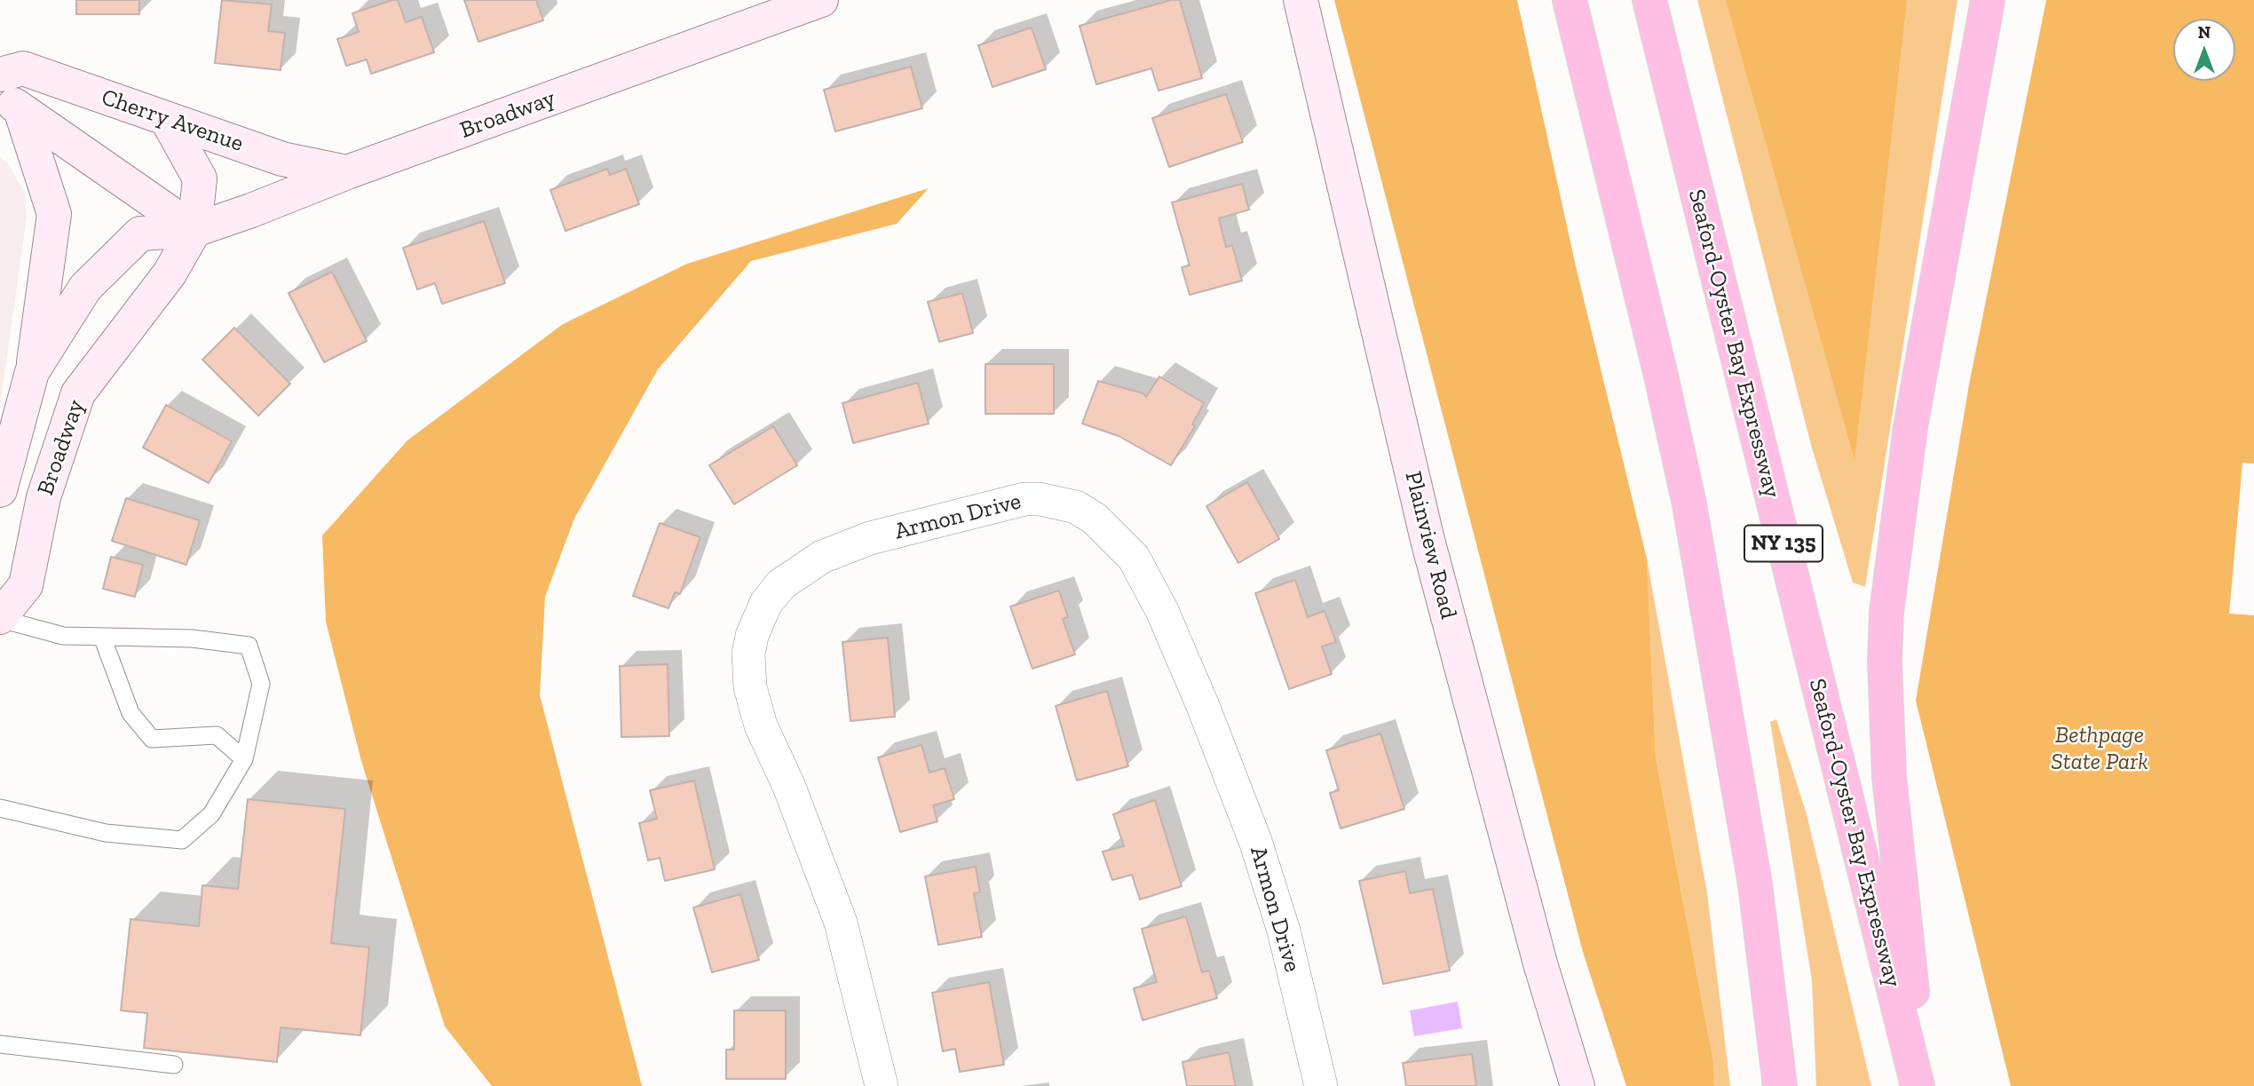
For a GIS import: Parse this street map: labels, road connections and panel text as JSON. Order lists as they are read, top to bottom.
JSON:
{
  "streets": {
    "highway": ["Seaford-Oyster Bay Expressway", "NY 135"],
    "main road": ["Broadway", "Cherry Avenue", "Plainview Road"],
    "street": ["Armon Drive"]
  },
  "crossings": [
    ["Broadway", "Cherry Avenue"]
  ],
  "parks": ["Bethpage State Park"],
  "north": "top"
}
